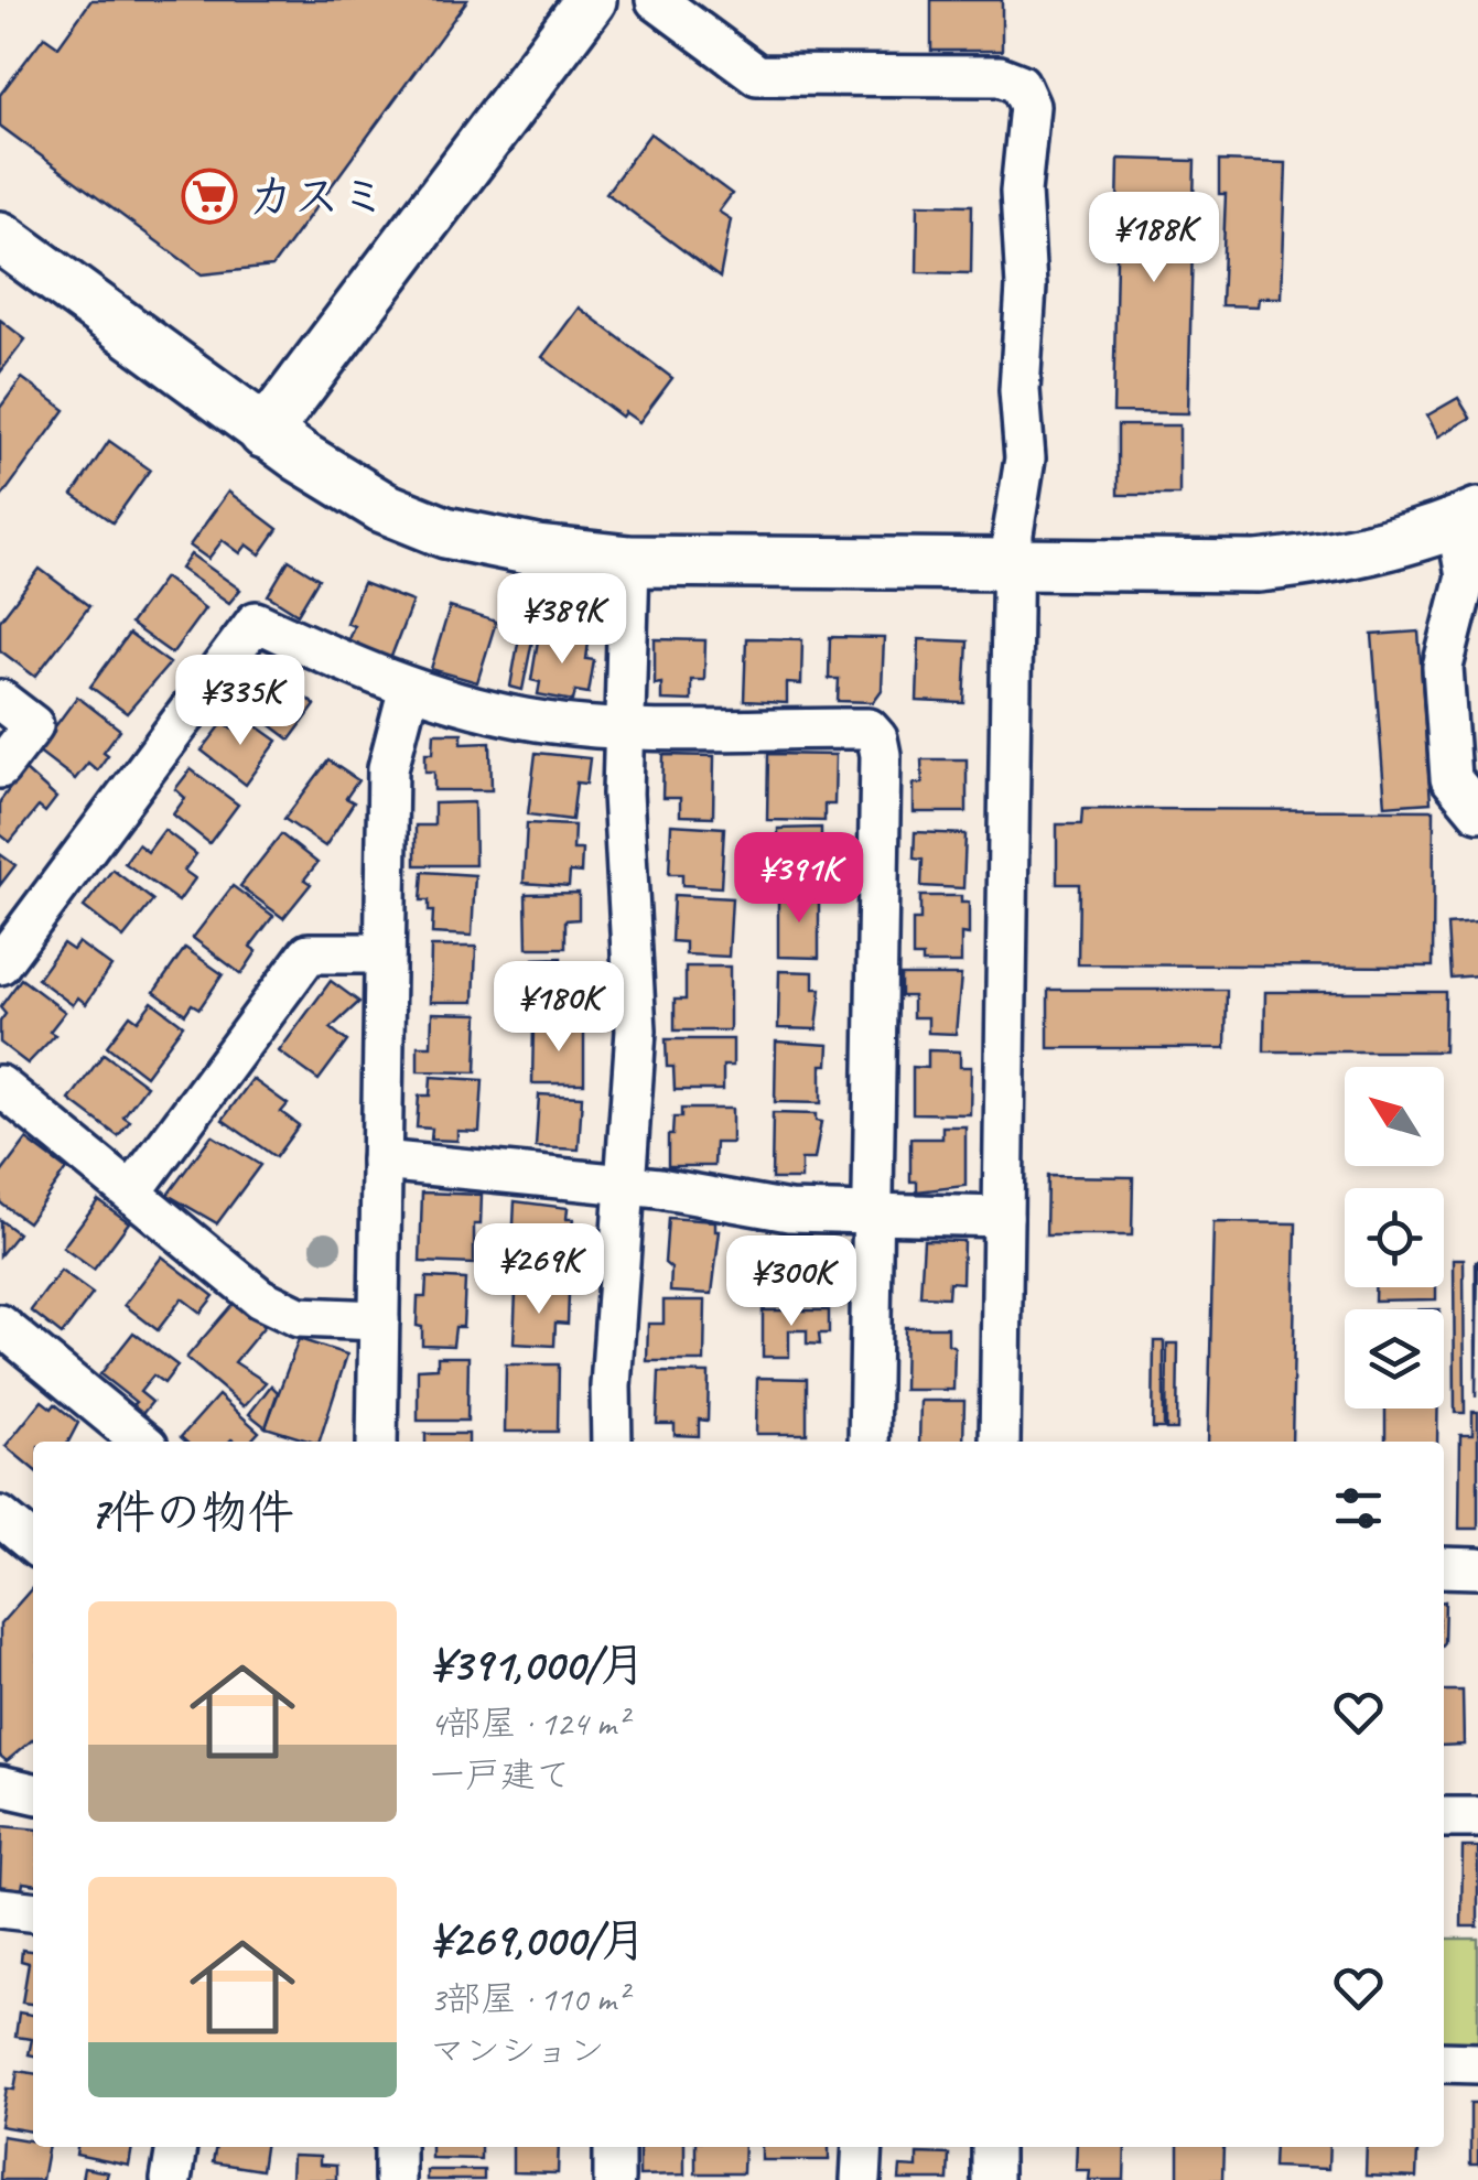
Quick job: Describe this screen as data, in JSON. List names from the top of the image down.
{
  "places": {
    "supermarket": ["カスミ"]
  },
  "north": "top left",
  "page": {
    "price": [
      "¥188K",
      "¥389K",
      "¥335K",
      "¥391K",
      "¥180K",
      "¥269K",
      "¥300K"
    ],
    "heading": "7件の物件",
    "list": [
      {
        "name": "¥391,000/月",
        "note": "4部屋 · 124 m² · 一戸建て"
      },
      {
        "name": "¥269,000/月",
        "note": "3部屋 · 110 m² · マンション"
      }
    ]
  }
}
